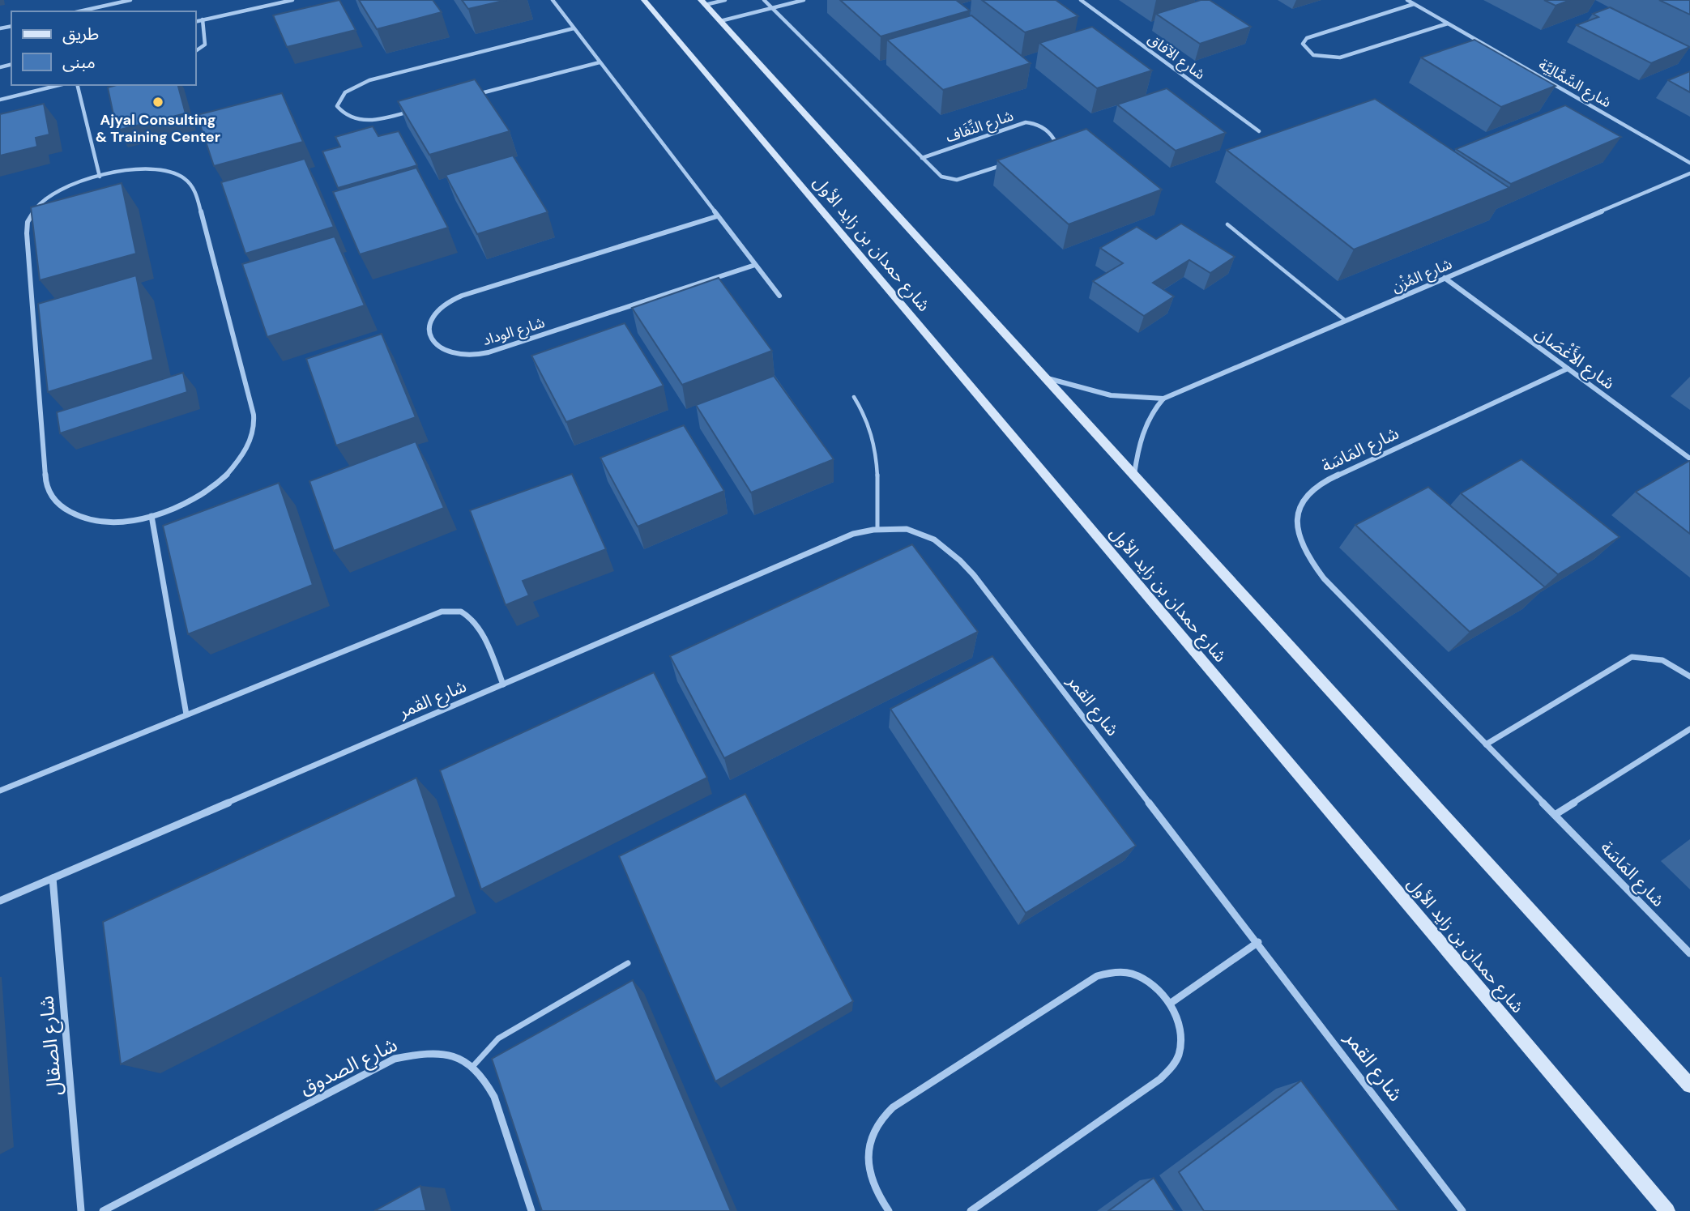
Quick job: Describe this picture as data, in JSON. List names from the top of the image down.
{
  "streets": {
    "main road": ["شارع حمدان بن زايد الأول"],
    "street": [
      "شارع الآفاق",
      "شارع السَّمَّالِيَّة",
      "شارع النِّفَاف",
      "شارع المُزْن",
      "شارع الوداد",
      "شارع الأَغْصَان",
      "شارع المَاسَة",
      "شارع القمر",
      "شارع الصقال",
      "شارع الصدوق"
    ]
  },
  "crossings": [
    ["شارع حمدان بن زايد الأول", "شارع المُزْن"],
    ["شارع المُزْن", "شارع الأَغْصَان"],
    ["شارع الأَغْصَان", "شارع المَاسَة"],
    ["شارع القمر", "شارع الصقال"]
  ],
  "places": ["Ajyal Consulting & Training Center"],
  "legend": ["طريق", "مبنى"]
}
